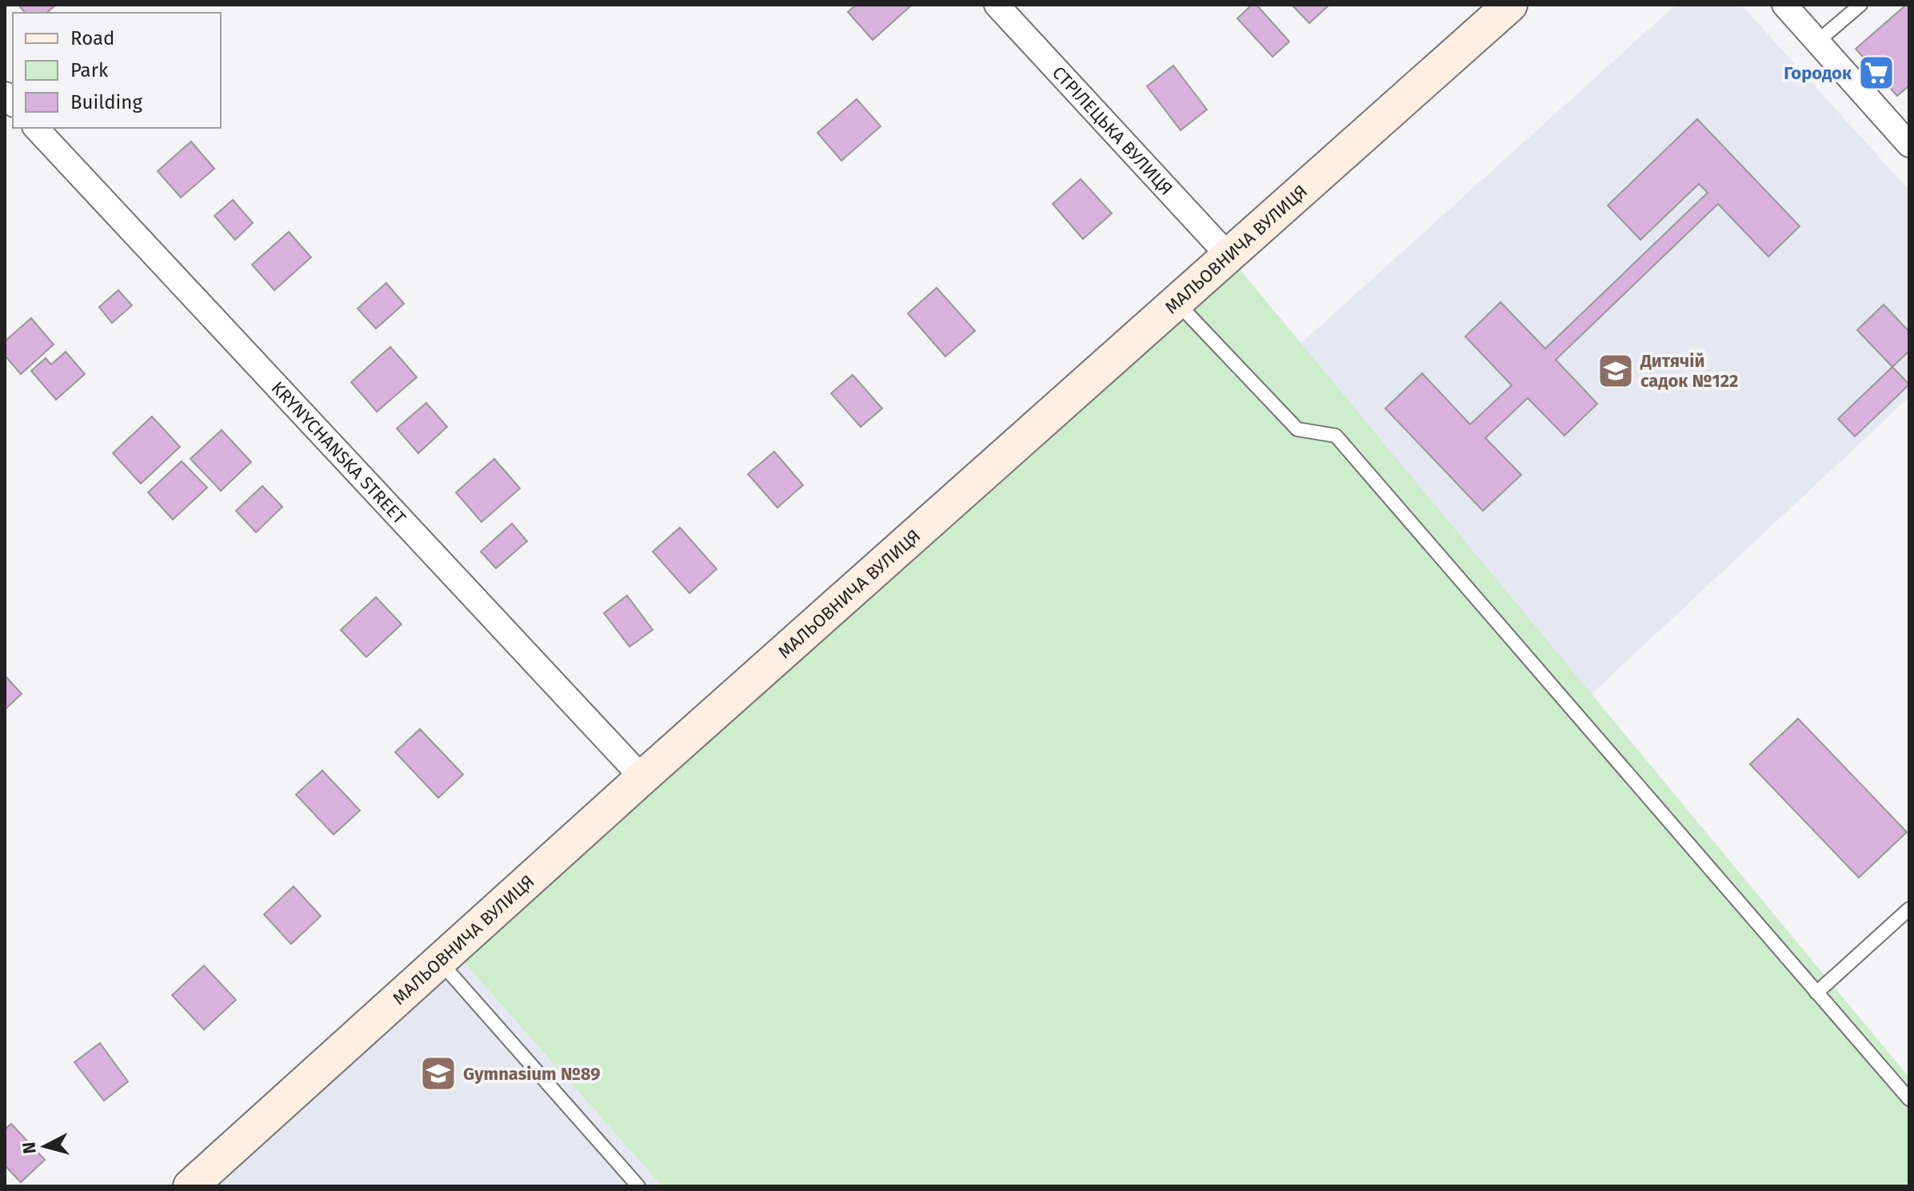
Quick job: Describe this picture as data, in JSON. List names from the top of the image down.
{
  "streets": {
    "street": ["СТРІЛЕЦЬКА ВУЛИЦЯ", "МАЛЬОВНИЧА ВУЛИЦЯ", "KRYNYCHANSKA STREET"]
  },
  "crossings": [
    ["СТРІЛЕЦЬКА ВУЛИЦЯ", "МАЛЬОВНИЧА ВУЛИЦЯ"],
    ["МАЛЬОВНИЧА ВУЛИЦЯ", "KRYNYCHANSKA STREET"]
  ],
  "places": {
    "supermarket": ["Городок"],
    "school or university": ["Дитячій садок №122", "Gymnasium №89"]
  },
  "legend": ["Road", "Park", "Building"],
  "north": "left"
}
